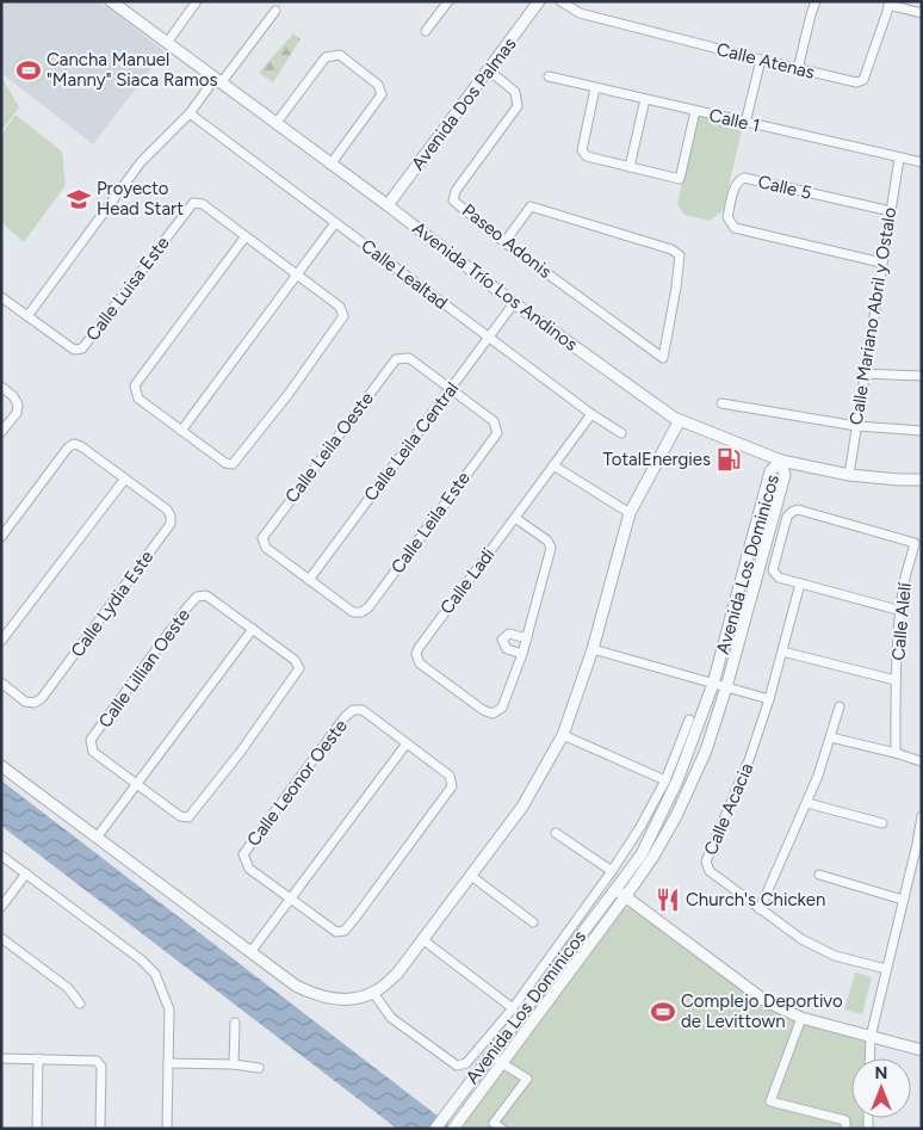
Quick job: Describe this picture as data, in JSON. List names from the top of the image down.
{
  "streets": {
    "street": [
      "Calle Atenas",
      "Avenida Dos Palmas",
      "Calle 1",
      "Calle 5",
      "Paseo Adonis",
      "Calle Lealtad",
      "Avenida Trío Los Andinos",
      "Calle Luisa Este",
      "Calle Mariano Abril y Ostalo",
      "Calle Leila Central",
      "Calle Leila Oeste",
      "Calle Leila Este",
      "Avenida Los Dominicos",
      "Calle Ladi",
      "Calle Lydia Este",
      "Calle Alelí",
      "Calle Lillian Oeste",
      "Calle Leonor Oeste",
      "Calle Acacia"
    ]
  },
  "crossings": [
    ["Avenida Dos Palmas", "Paseo Adonis"],
    ["Avenida Dos Palmas", "Avenida Trío Los Andinos"],
    ["Calle 1", "Calle Mariano Abril y Ostalo"],
    ["Calle 5", "Calle Mariano Abril y Ostalo"],
    ["Calle Lealtad", "Calle Leila Central"],
    ["Calle Lealtad", "Calle Ladi"],
    ["Avenida Trío Los Andinos", "Calle Mariano Abril y Ostalo"],
    ["Avenida Trío Los Andinos", "Calle Leila Central"],
    ["Avenida Trío Los Andinos", "Avenida Los Dominicos"],
    ["Calle Leila Central", "Calle Leila Oeste"],
    ["Calle Leila Central", "Calle Leila Este"],
    ["Calle Leila Oeste", "Calle Leila Este"],
    ["Calle Alelí", "Calle Acacia"]
  ],
  "places": {
    "sports": ["Cancha Manuel \"Manny\" Siaca Ramos", "Complejo Deportivo de Levittown"],
    "school or university": ["Proyecto Head Start"],
    "fuel station": ["TotalEnergies"],
    "restaurant": ["Church's Chicken"]
  },
  "north": "top"
}
